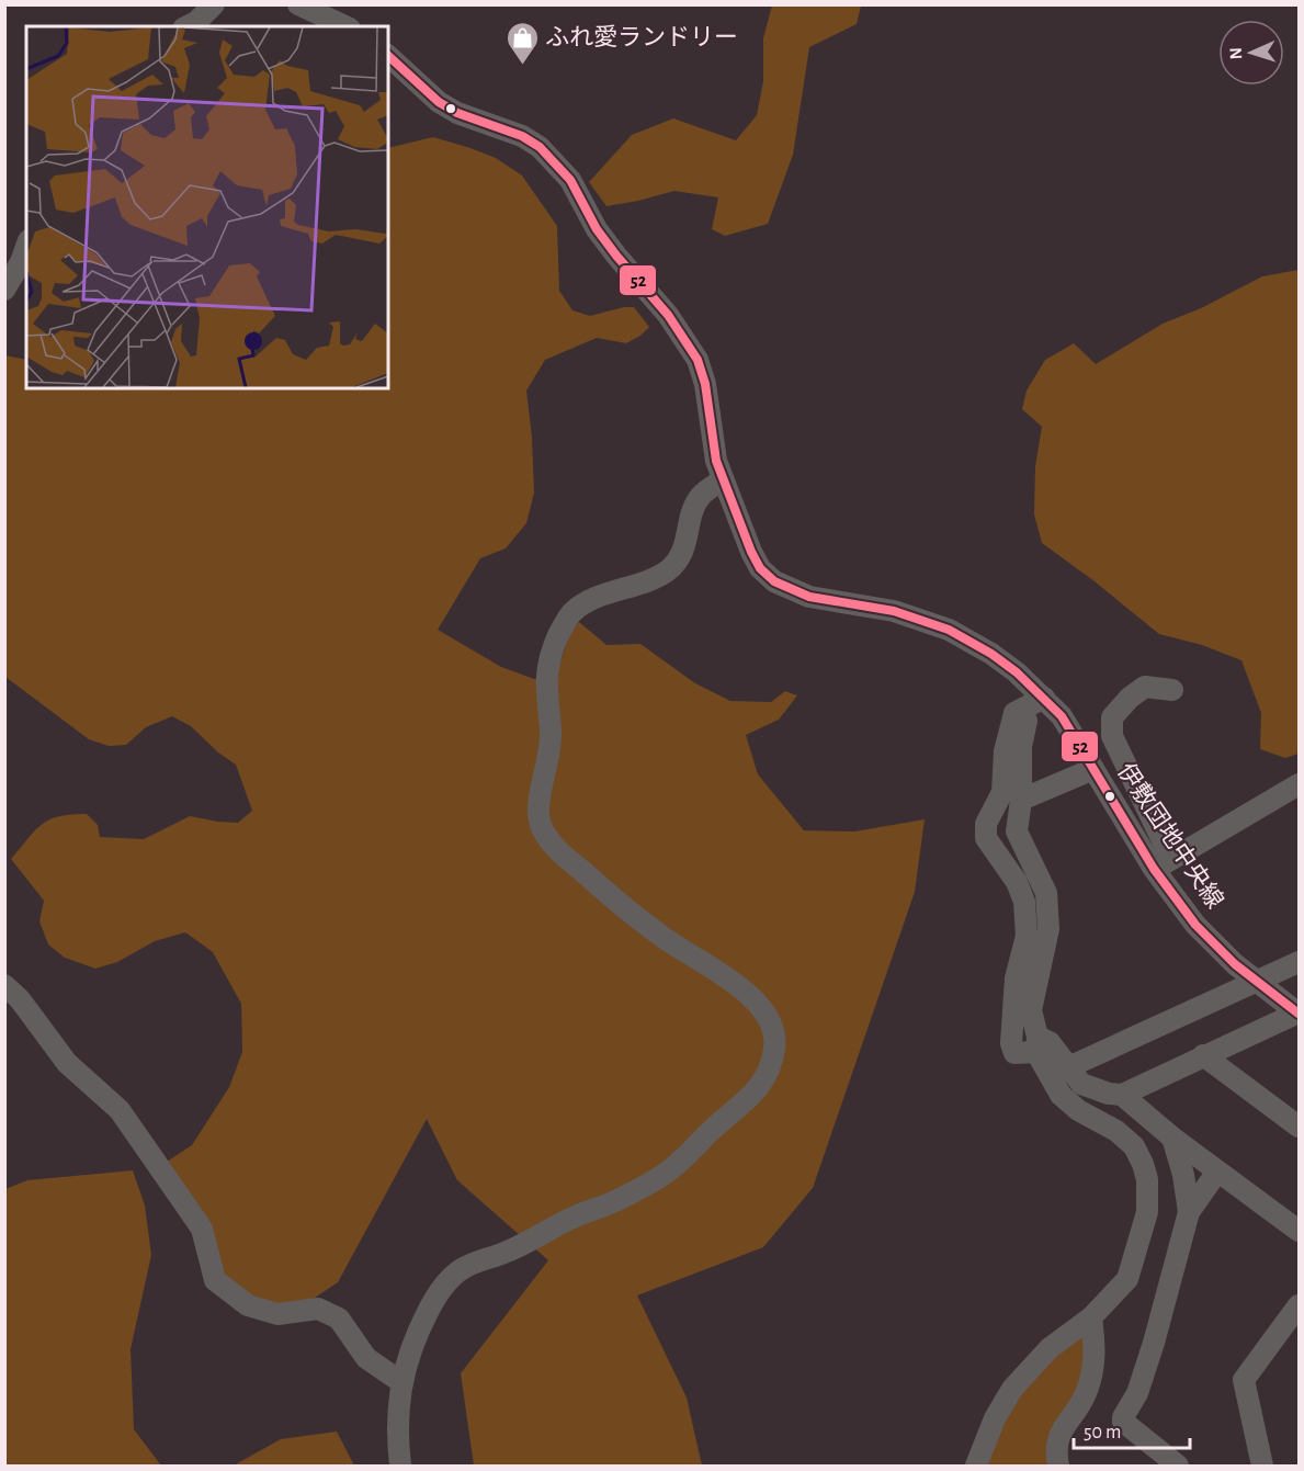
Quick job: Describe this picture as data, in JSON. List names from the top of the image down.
{
  "streets": {
    "street": ["伊敷団地中央線"]
  },
  "places": {
    "shop": ["ふれ愛ランドリー"]
  },
  "lines": ["transit line 52"],
  "scale_bar": "50 m",
  "north": "left"
}
